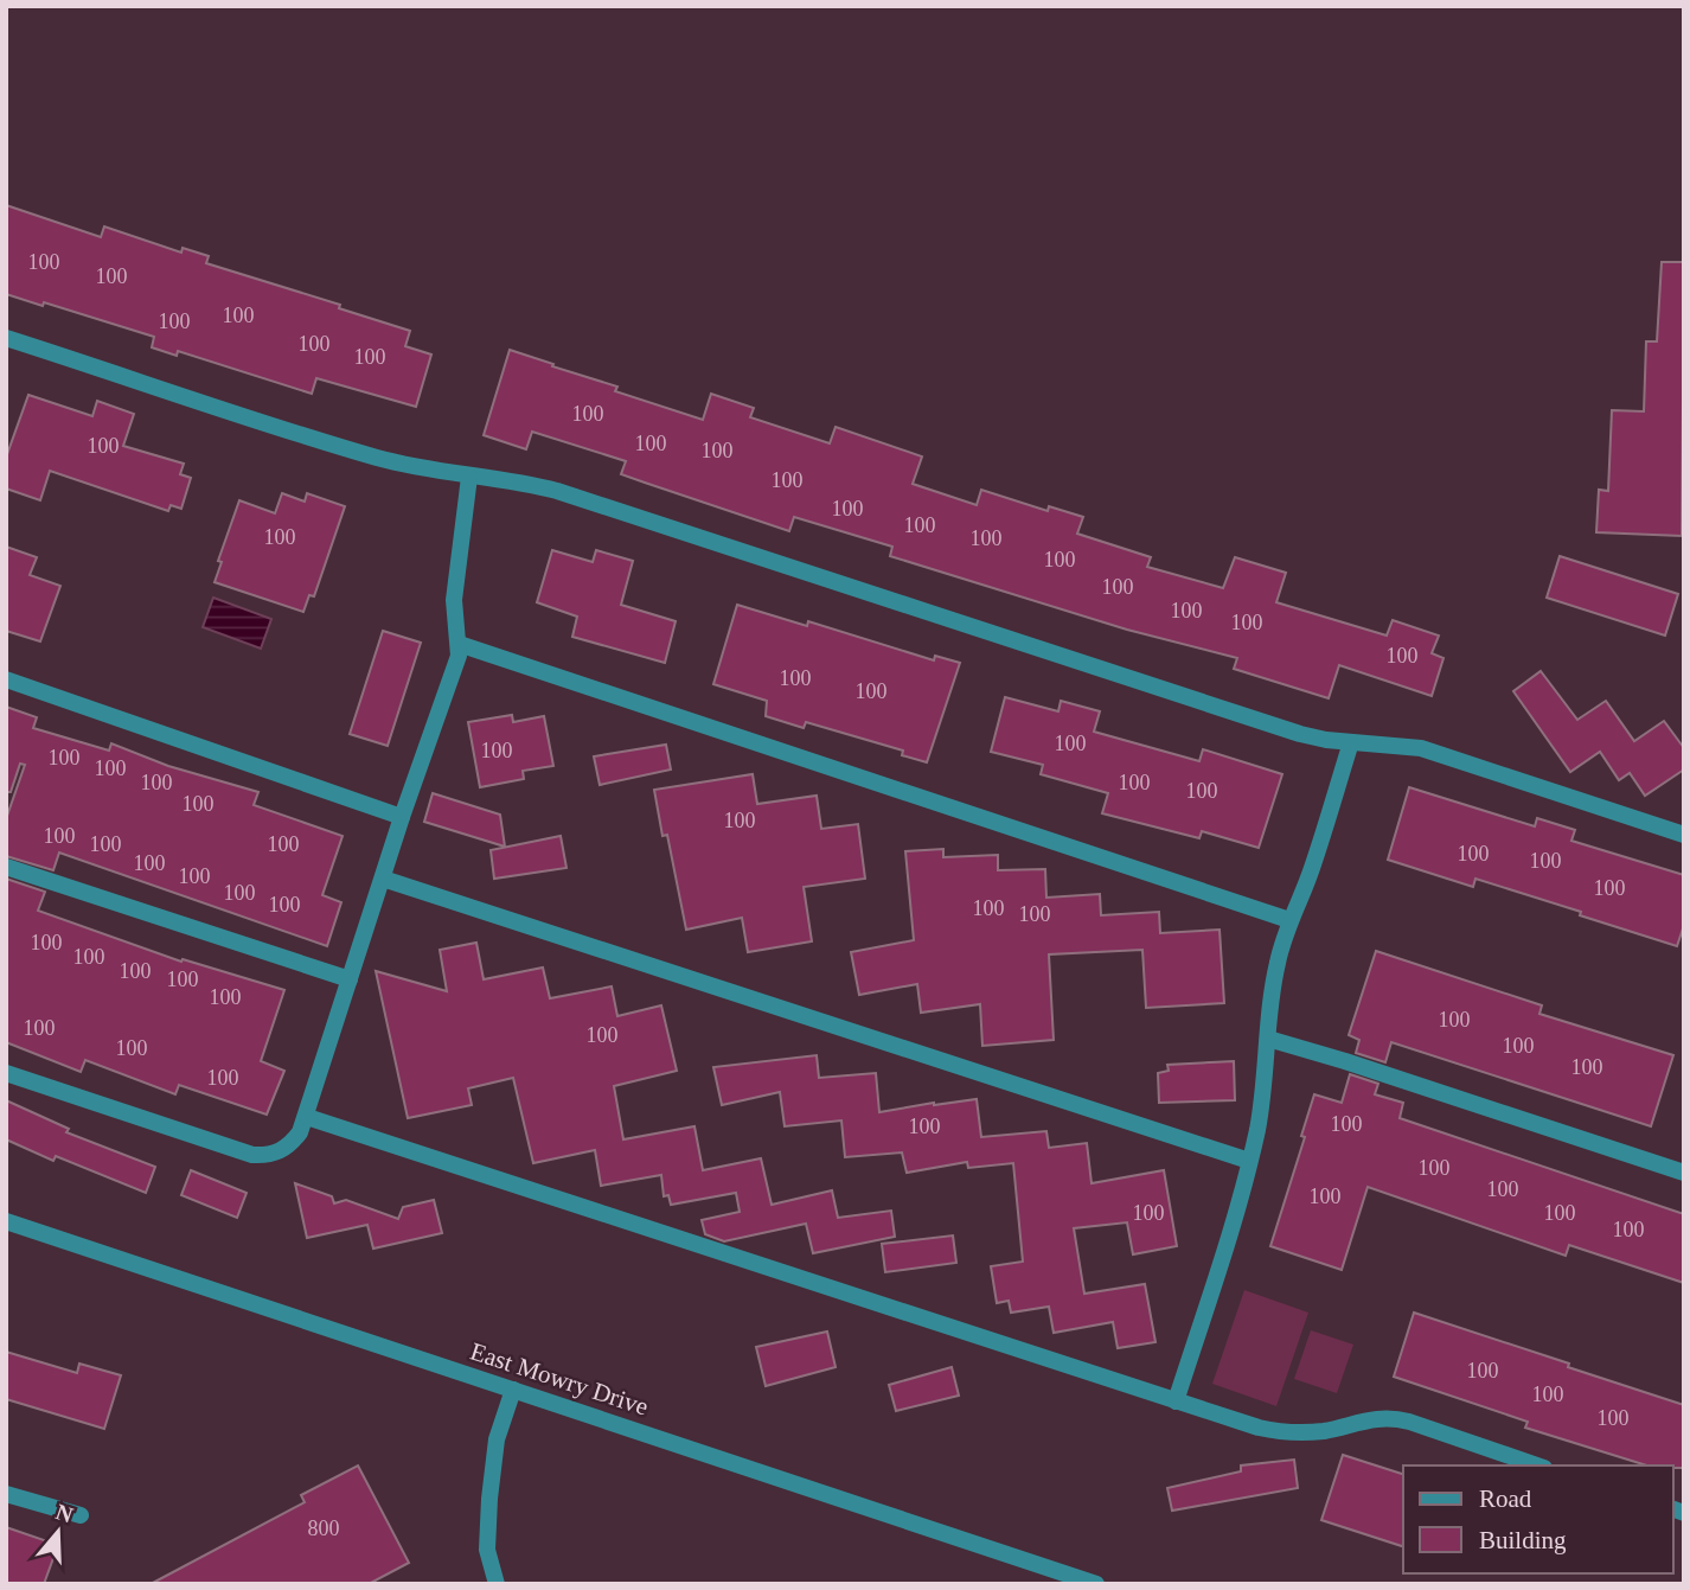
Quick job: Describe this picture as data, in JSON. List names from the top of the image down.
{
  "streets": {
    "street": ["East Mowry Drive"]
  },
  "house_numbers": [
    "100",
    "100",
    "100",
    "100",
    "100",
    "100",
    "100",
    "100",
    "100",
    "100",
    "100",
    "100",
    "100",
    "100",
    "100",
    "100",
    "100",
    "100",
    "100",
    "100",
    "100",
    "100",
    "100",
    "100",
    "100",
    "100",
    "100",
    "100",
    "100",
    "100",
    "100",
    "100",
    "100",
    "100",
    "100",
    "100",
    "100",
    "100",
    "100",
    "100",
    "100",
    "100",
    "100",
    "100",
    "100",
    "100",
    "100",
    "100",
    "100",
    "100",
    "100",
    "100",
    "100",
    "100",
    "100",
    "100",
    "100",
    "100",
    "100",
    "100",
    "100",
    "100",
    "100",
    "100",
    "100",
    "100",
    "800"
  ],
  "legend": ["Road", "Building"],
  "north": "top"
}
